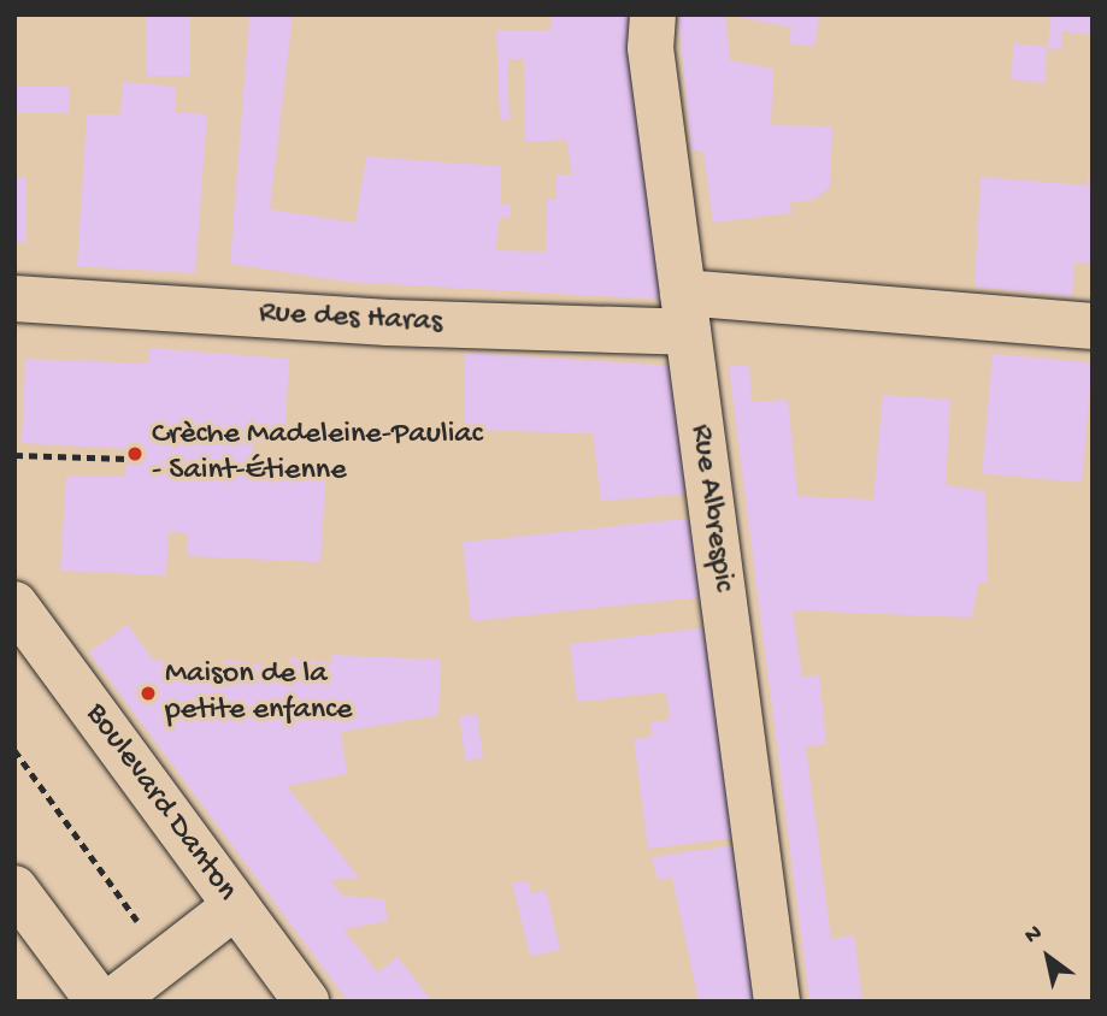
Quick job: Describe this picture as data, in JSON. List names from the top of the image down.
{
  "streets": {
    "street": ["Rue des Haras", "Rue Albrespic", "Boulevard Danton"]
  },
  "crossings": [
    ["Rue des Haras", "Rue Albrespic"]
  ],
  "places": ["Crèche Madeleine-Pauliac - Saint-Étienne", "Maison de la petite enfance"],
  "north": "top left"
}
